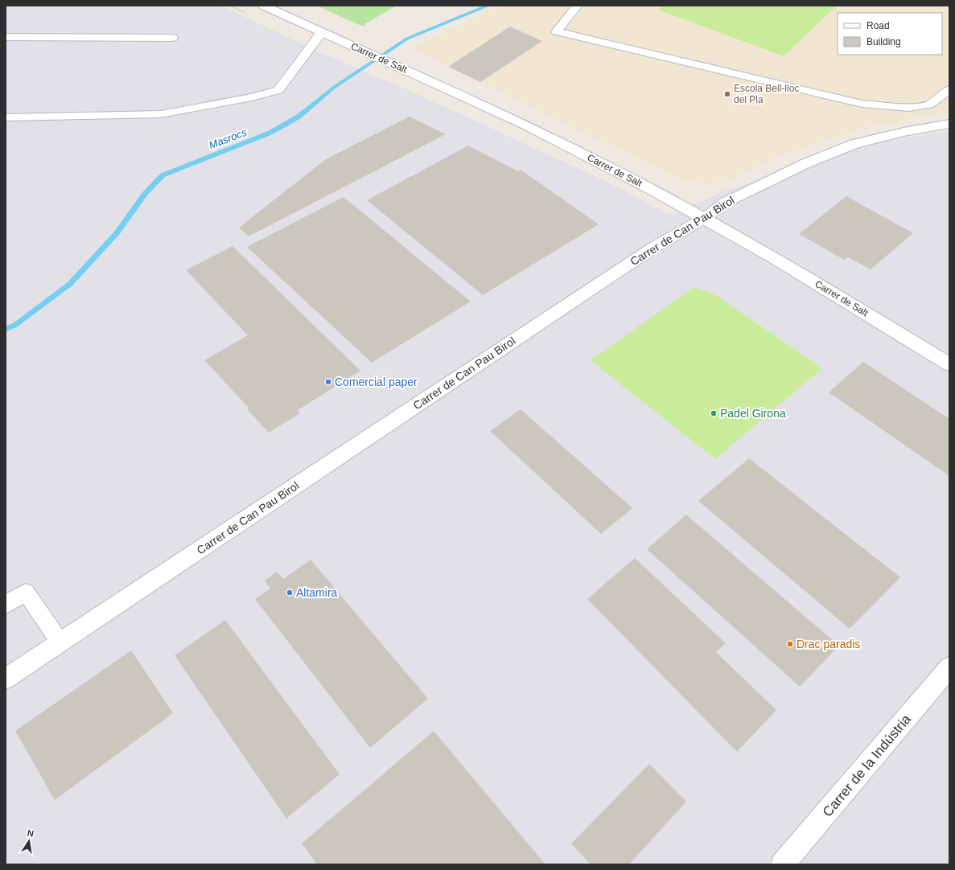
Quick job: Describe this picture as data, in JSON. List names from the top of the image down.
{
  "streets": {
    "street": ["Carrer de Salt", "Carrer de Can Pau Birol", "Carrer de la Indústria"]
  },
  "crossings": [
    ["Carrer de Salt", "Carrer de Can Pau Birol"]
  ],
  "water": ["Masrocs"],
  "places": [
    "Escola Bell-lloc del Pla",
    "Comercial paper",
    "Padel Girona",
    "Altamira",
    "Drac paradis"
  ],
  "legend": ["Road", "Building"],
  "north": "top"
}
